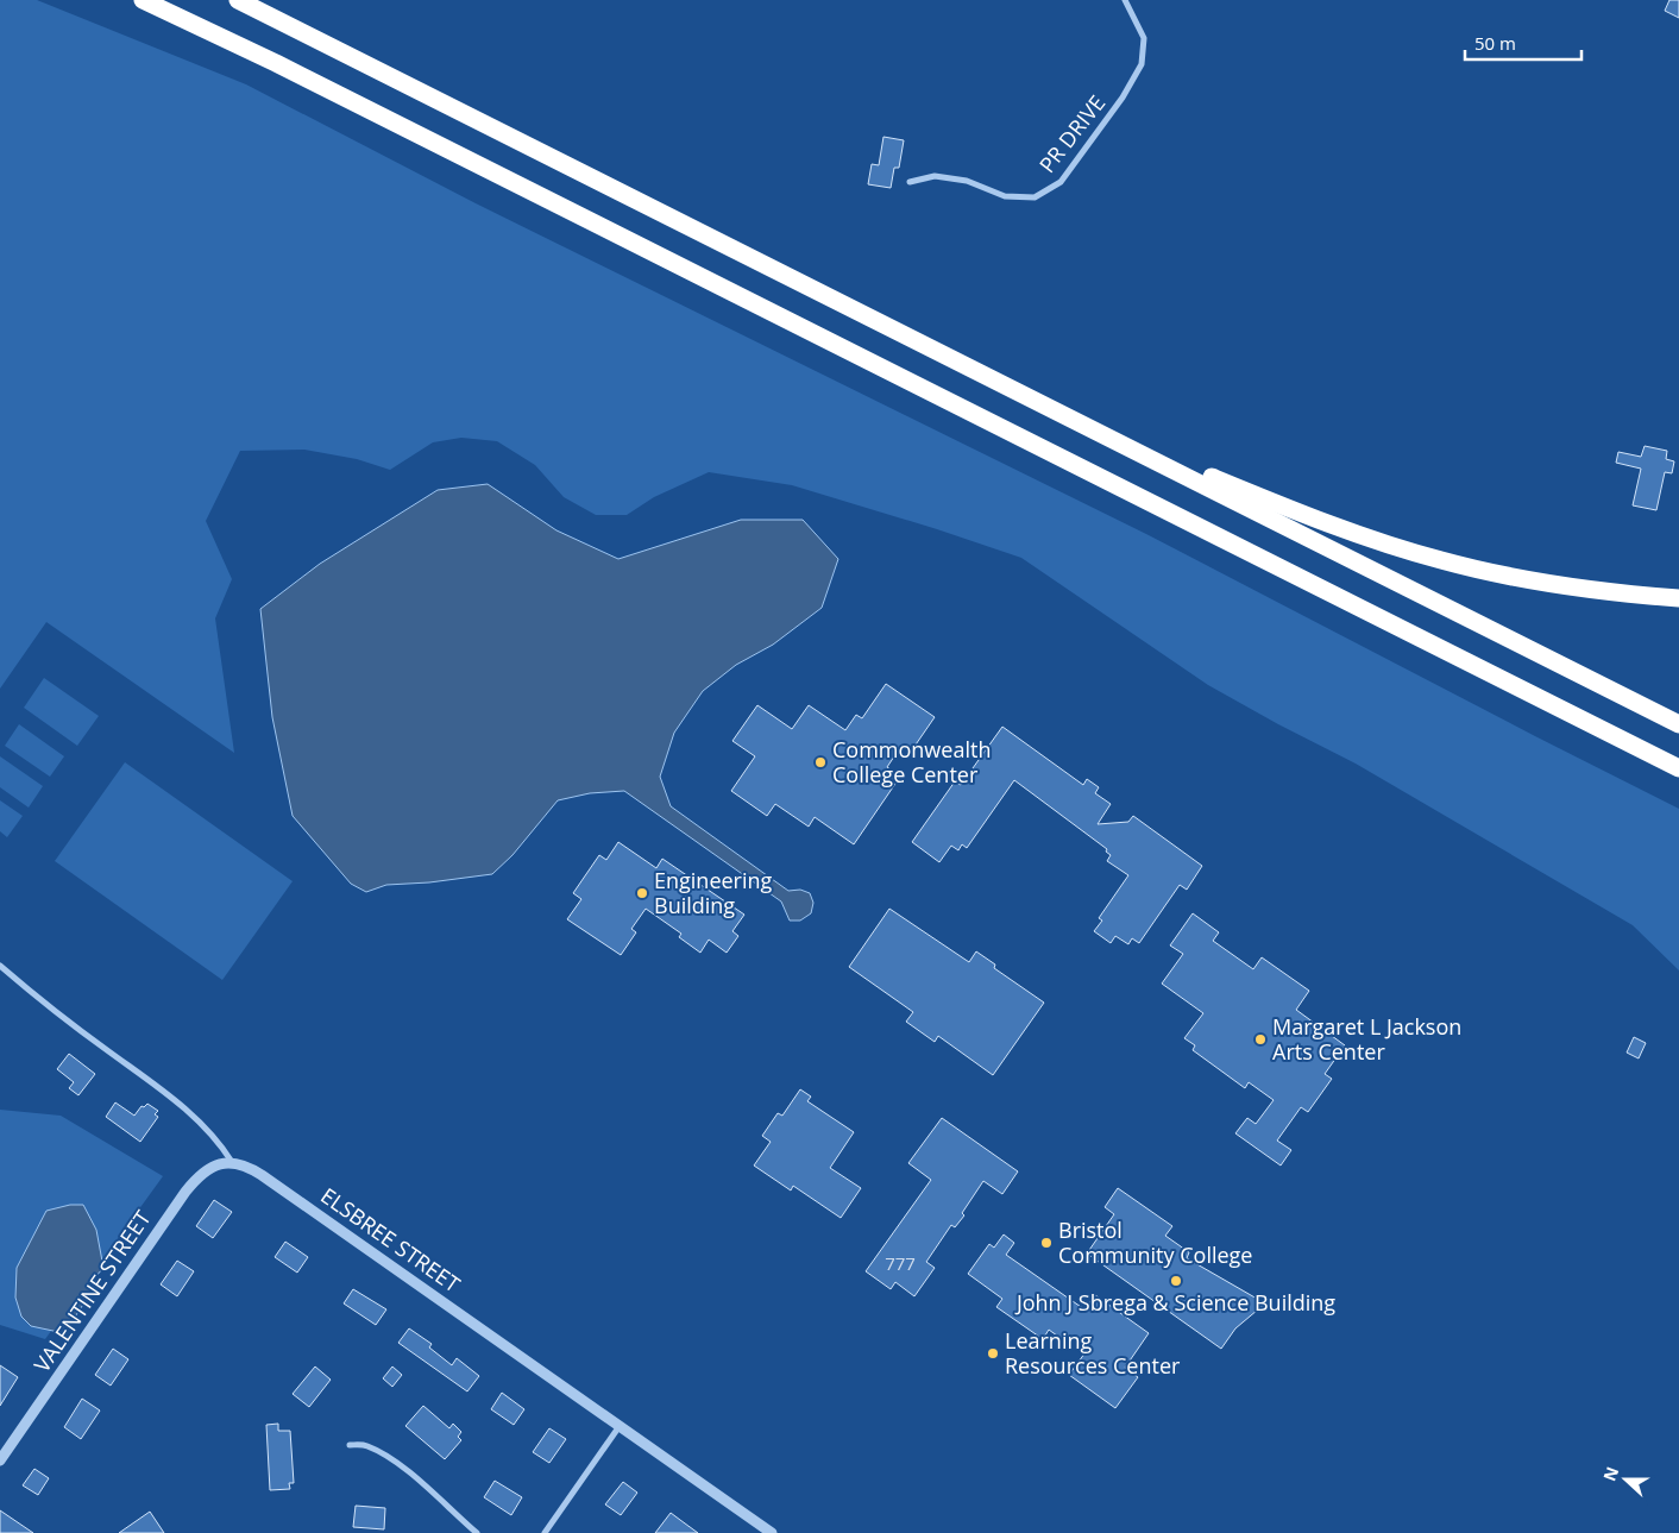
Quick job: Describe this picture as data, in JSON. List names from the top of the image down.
{
  "streets": {
    "street": ["PR DRIVE", "ELSBREE STREET", "VALENTINE STREET"]
  },
  "crossings": [
    ["ELSBREE STREET", "VALENTINE STREET"]
  ],
  "places": [
    "Commonwealth College Center",
    "Engineering Building",
    "Margaret L Jackson Arts Center",
    "Bristol Community College",
    "John J Sbrega & Science Building",
    "Learning Resources Center"
  ],
  "house_numbers": ["777"],
  "scale_bar": "50 m",
  "north": "left"
}
